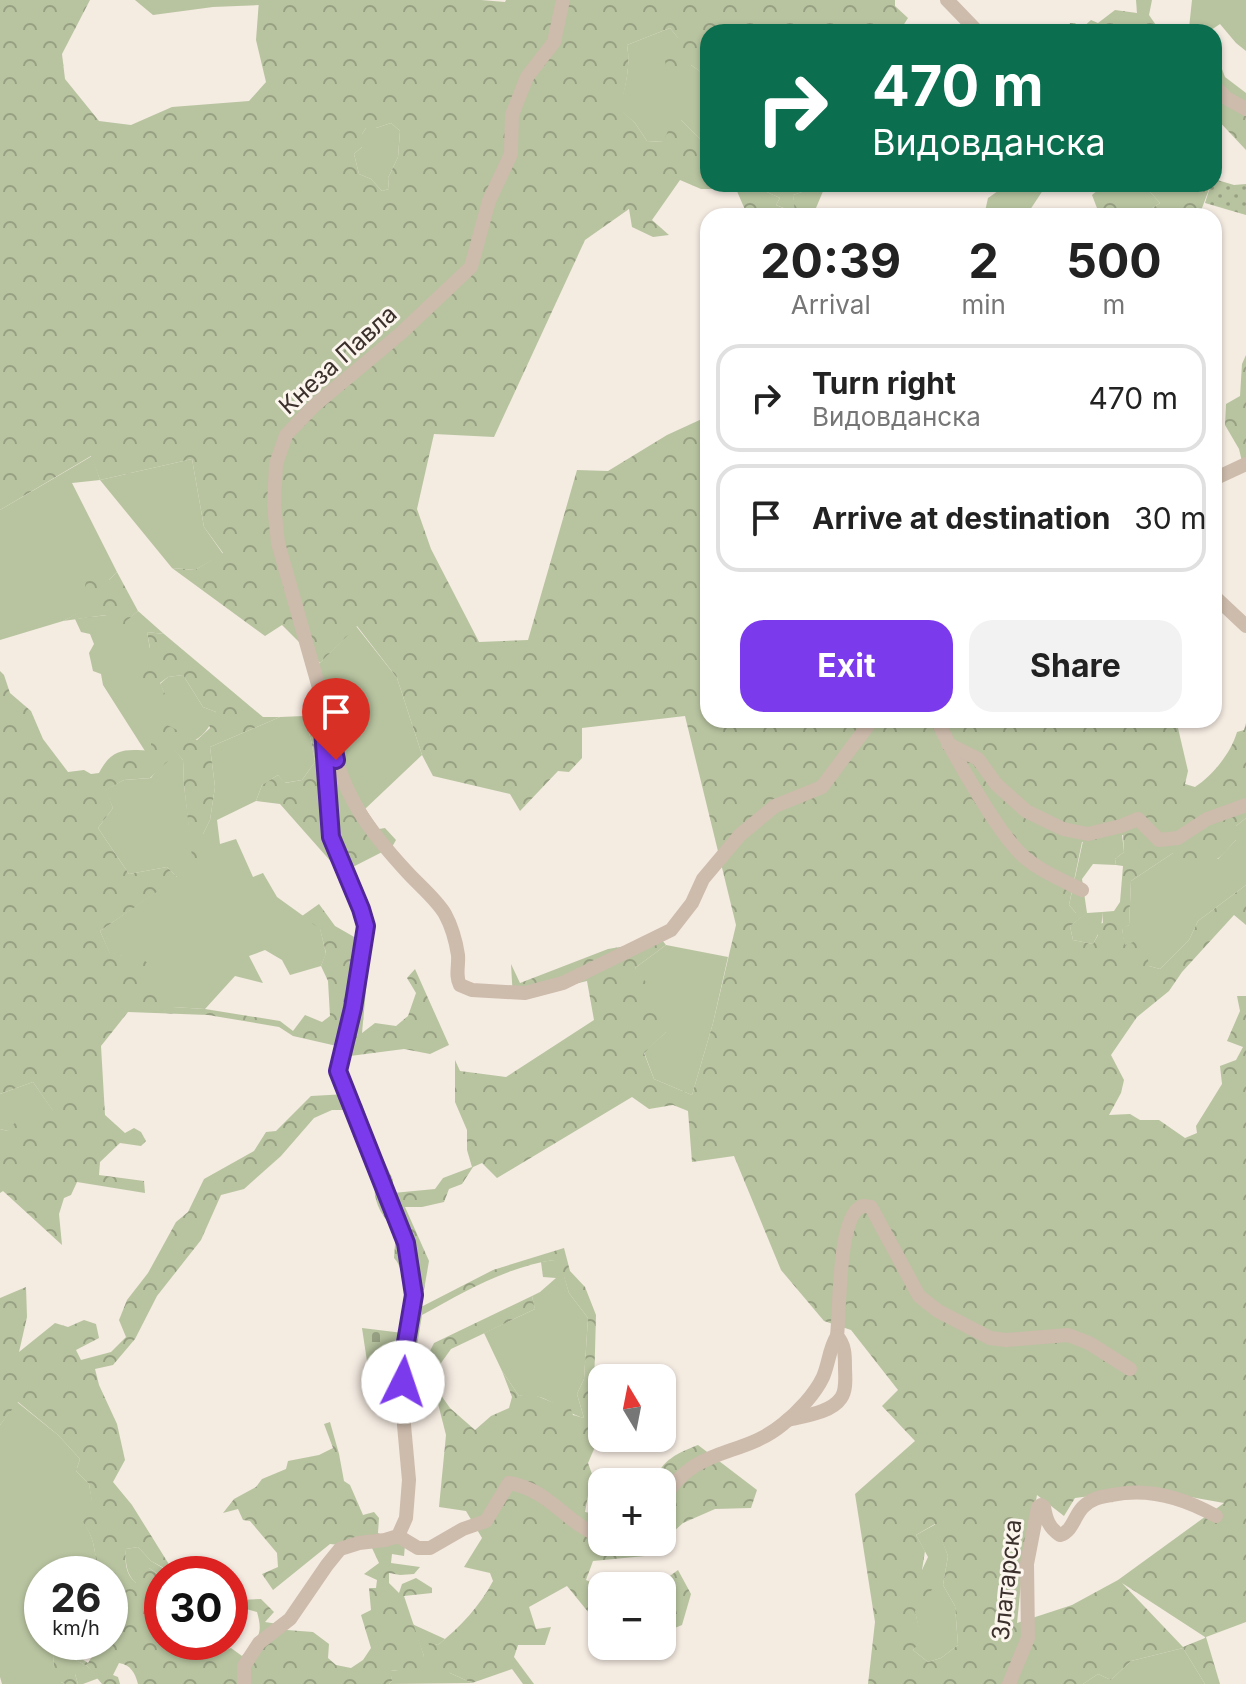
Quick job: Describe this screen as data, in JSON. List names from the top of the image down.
{
  "streets": {
    "street": ["Кнеза Павла", "Златарска"]
  },
  "north": "top",
  "page": {
    "turn": ["470 m", "Видовданска"],
    "eta": [
      "20:39",
      "Arrival",
      "2",
      "min",
      "500",
      "m"
    ],
    "list": [
      {
        "name": "Turn right",
        "note": "Видовданска",
        "value": "470 m"
      },
      {
        "name": "Arrive at destination",
        "value": "30 m"
      }
    ],
    "buttons": ["Exit", "Share"],
    "map_buttons": ["+", "−"],
    "speed": "26 km/h",
    "limit": "30"
  }
}
